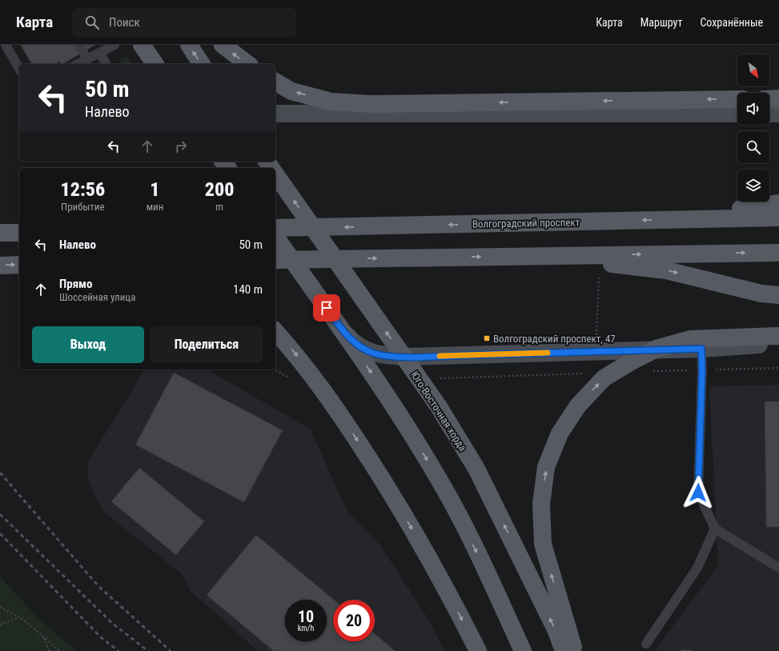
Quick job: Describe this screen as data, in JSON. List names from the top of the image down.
{
  "streets": {
    "main road": ["Волгоградский проспект", "Юго-Восточная хорда"]
  },
  "places": {
    "transit": ["Волгоградский проспект, 47"]
  },
  "north": "bottom right",
  "page": {
    "header": "Карта",
    "search": "Поиск",
    "nav": ["Карта", "Маршрут", "Сохранённые"],
    "turn": ["50 m", "Налево"],
    "eta": [
      "12:56",
      "Прибытие",
      "1",
      "мин",
      "200",
      "m"
    ],
    "list": [
      {
        "name": "Налево",
        "value": "50 m"
      },
      {
        "name": "Прямо",
        "note": "Шоссейная улица",
        "value": "140 m"
      }
    ],
    "buttons": ["Выход", "Поделиться"],
    "speed": "10 km/h",
    "limit": "20"
  }
}
